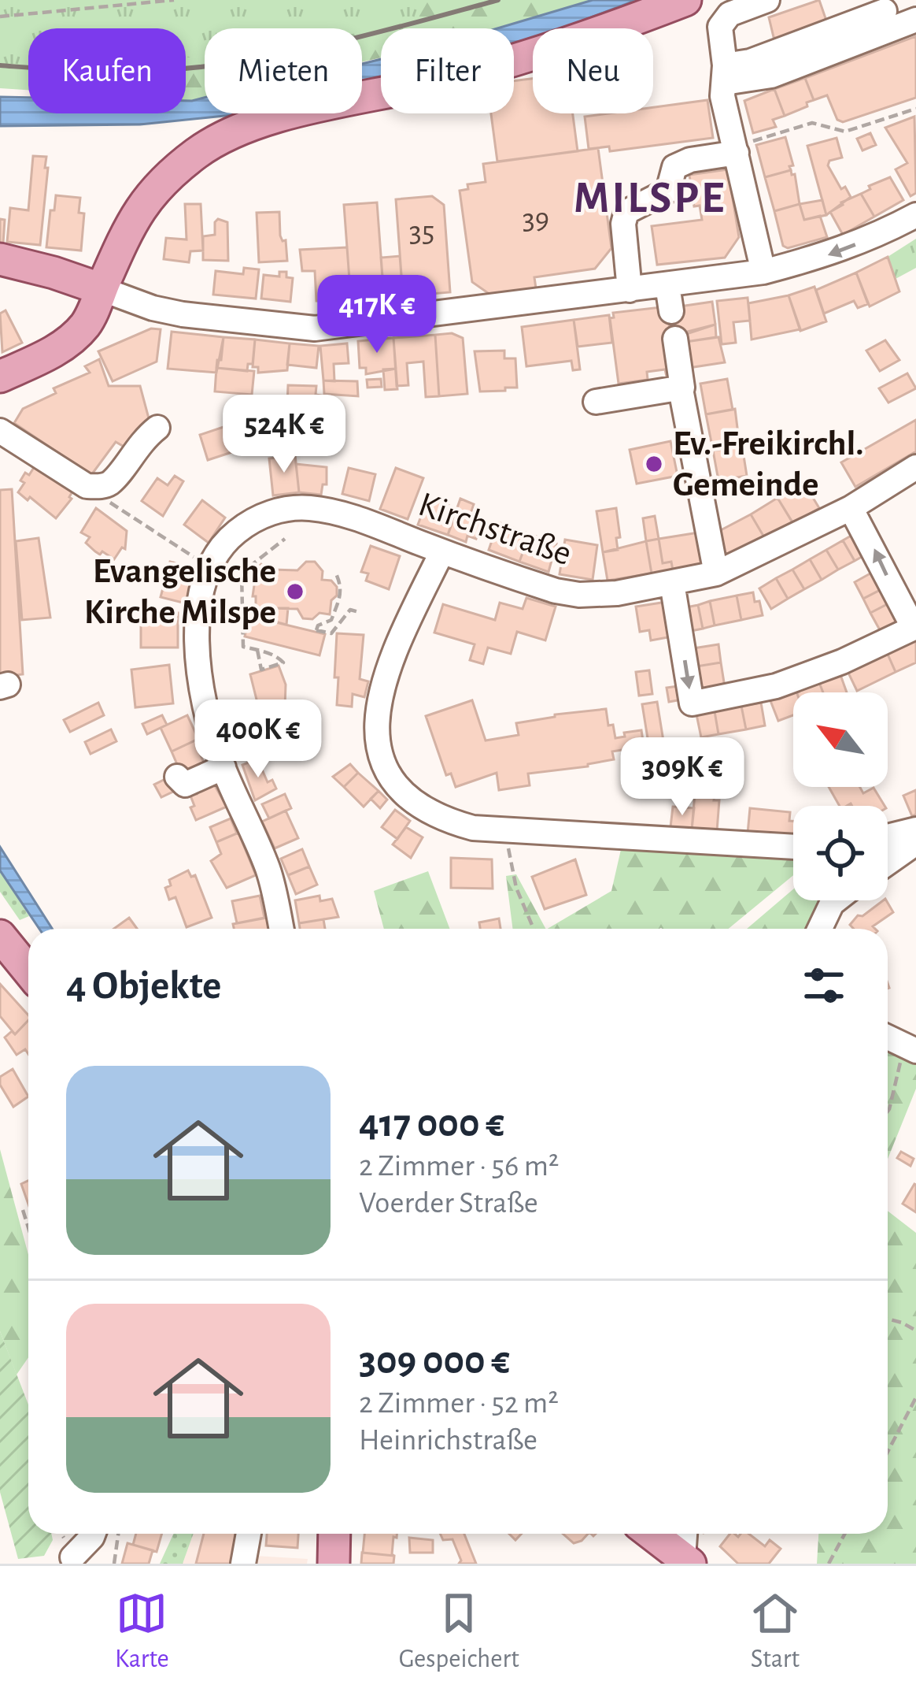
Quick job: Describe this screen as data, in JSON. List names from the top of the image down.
{
  "streets": {
    "street": ["Kirchstraße"]
  },
  "districts": ["MILSPE"],
  "places": ["Ev.-Freikirchl. Gemeinde", "Evangelische Kirche Milspe"],
  "house_numbers": ["39", "35"],
  "north": "top left",
  "page": {
    "chip": [
      "Kaufen",
      "Mieten",
      "Filter",
      "Neu"
    ],
    "price": [
      "417K €",
      "524K €",
      "400K €",
      "309K €"
    ],
    "heading": "4 Objekte",
    "list": [
      {
        "name": "417 000 €",
        "note": "2 Zimmer · 56 m² · Voerder Straße"
      },
      {
        "name": "309 000 €",
        "note": "2 Zimmer · 52 m² · Heinrichstraße"
      }
    ],
    "tabs": ["Karte", "Gespeichert", "Start"]
  }
}
